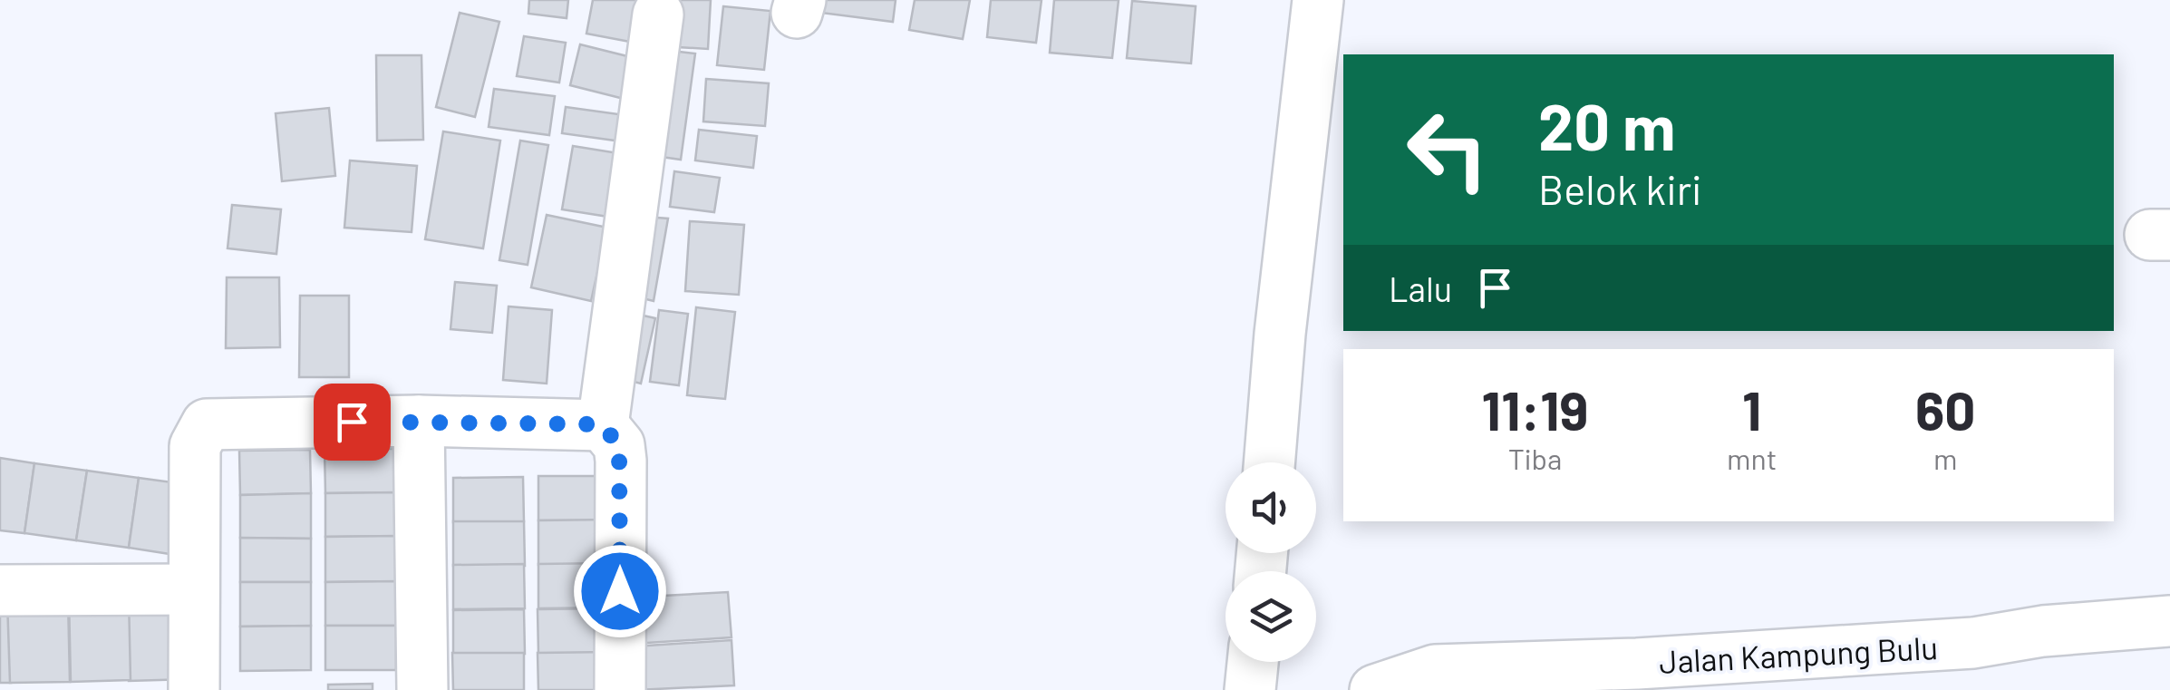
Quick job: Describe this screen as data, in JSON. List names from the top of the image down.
{
  "streets": {
    "street": ["Jalan Kampung Bulu"]
  },
  "page": {
    "turn": ["20 m", "Belok kiri"],
    "then": "Lalu",
    "eta": [
      "11:19",
      "Tiba",
      "1",
      "mnt",
      "60",
      "m"
    ]
  }
}
